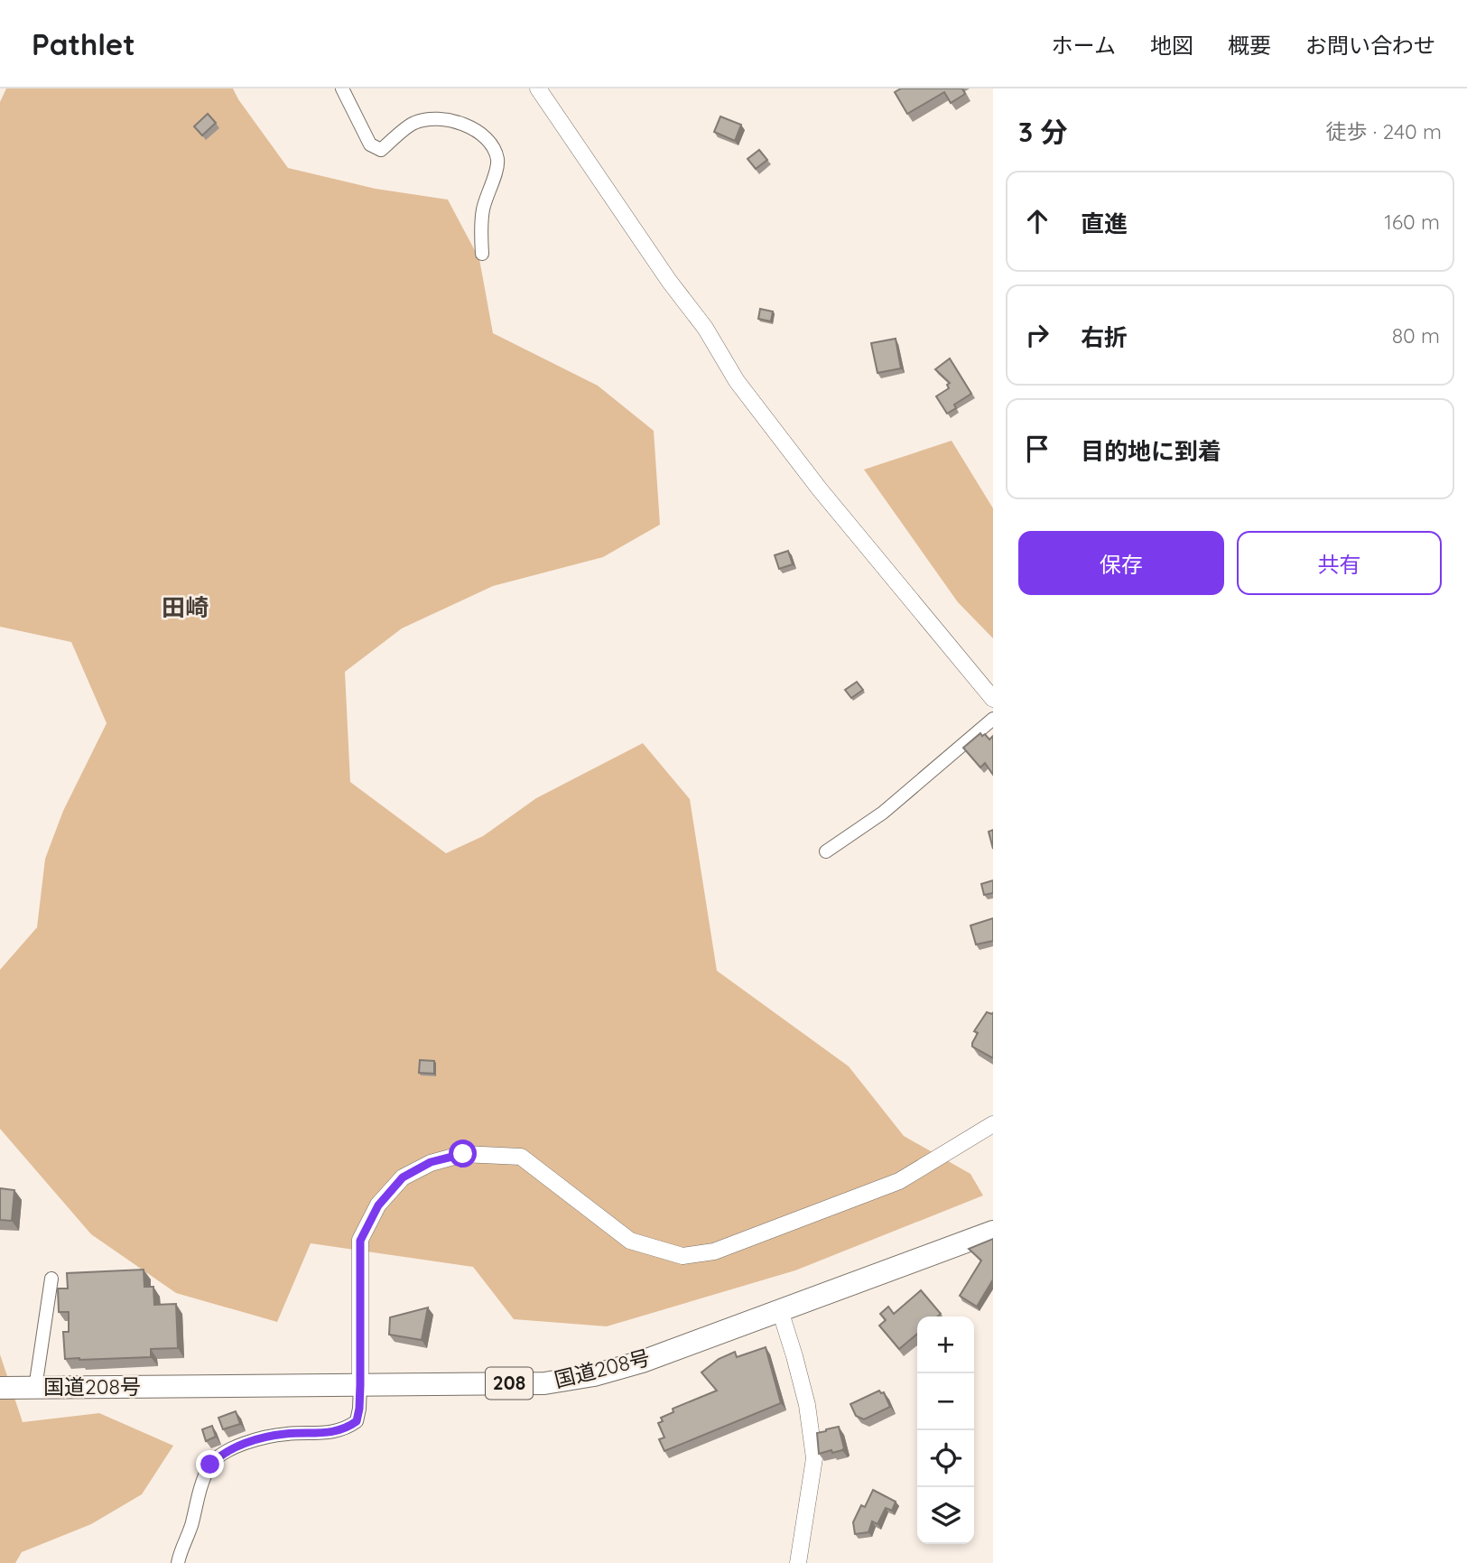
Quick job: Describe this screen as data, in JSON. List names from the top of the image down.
{
  "streets": {
    "highway": ["国道208号", "208"]
  },
  "districts": ["田崎"],
  "page": {
    "header": "Pathlet",
    "nav": [
      "ホーム",
      "地図",
      "概要",
      "お問い合わせ"
    ],
    "heading": ["3 分", "徒歩 · 240 m"],
    "list": [
      ["直進", "160 m"],
      ["右折", "80 m"],
      "目的地に到着"
    ],
    "buttons": ["保存", "共有"],
    "map_buttons": ["+", "−"]
  }
}
